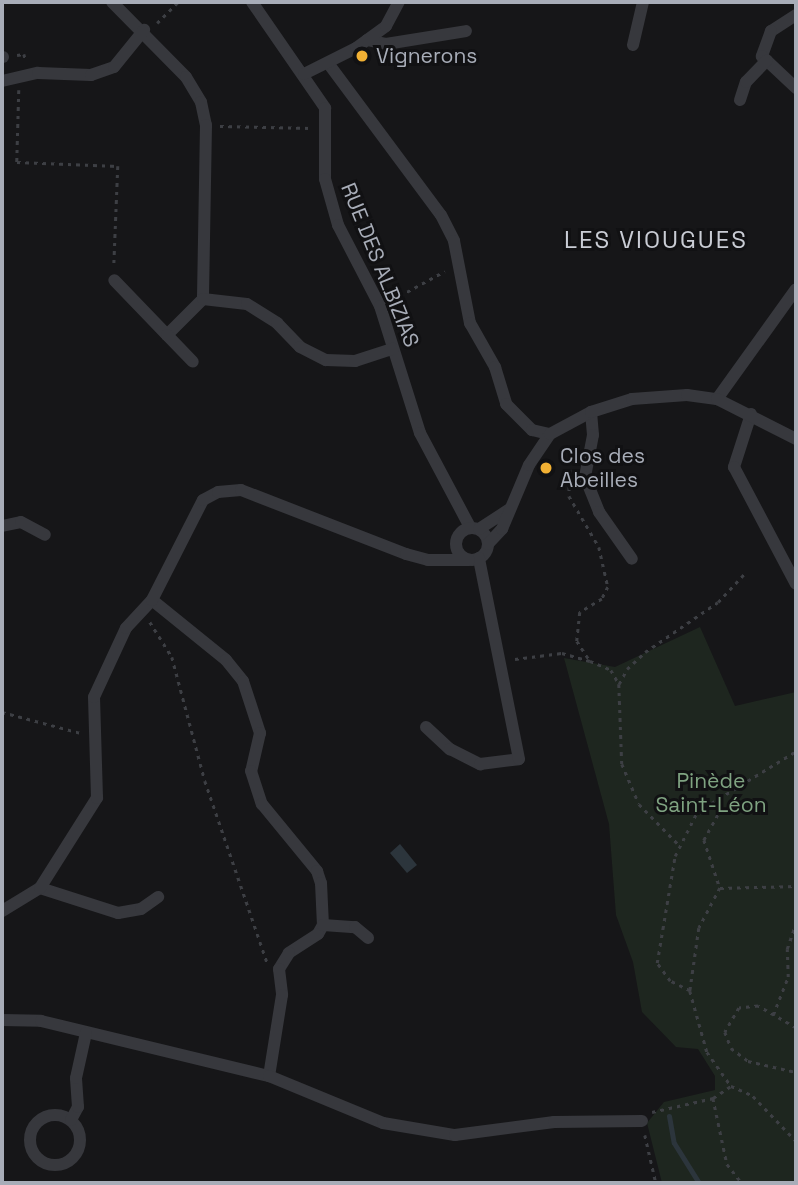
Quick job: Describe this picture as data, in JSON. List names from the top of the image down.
{
  "streets": {
    "street": ["RUE DES ALBIZIAS"]
  },
  "districts": ["LES VIOUGUES"],
  "parks": ["Pinède Saint-Léon"],
  "places": ["Vignerons", "Clos des Abeilles"]
}
